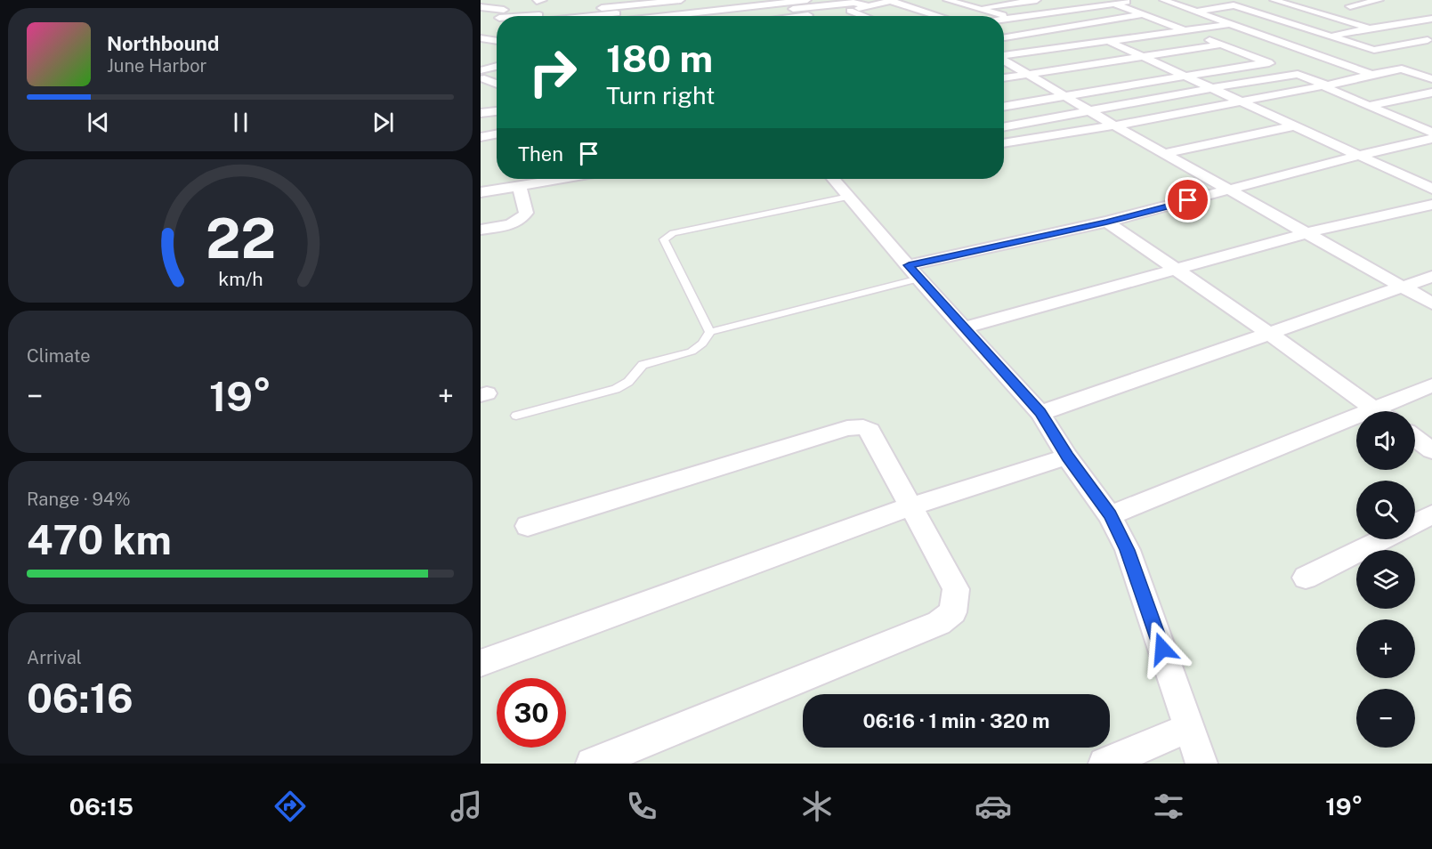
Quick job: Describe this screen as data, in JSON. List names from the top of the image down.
{
  "page": {
    "turn": ["180 m", "Turn right"],
    "song": ["Northbound", "June Harbor"],
    "then": "Then",
    "tile": [
      "Climate",
      ["Range · 94%", "470 km"],
      ["Arrival", "06:16"]
    ],
    "heat": ["−", "19°", "+"],
    "map_buttons": ["+", "−"],
    "limit": "30",
    "trip": "06:16 · 1 min · 320 m",
    "tabs": ["06:15", "19°"],
    "gauge": ["22", "km/h"]
  }
}
